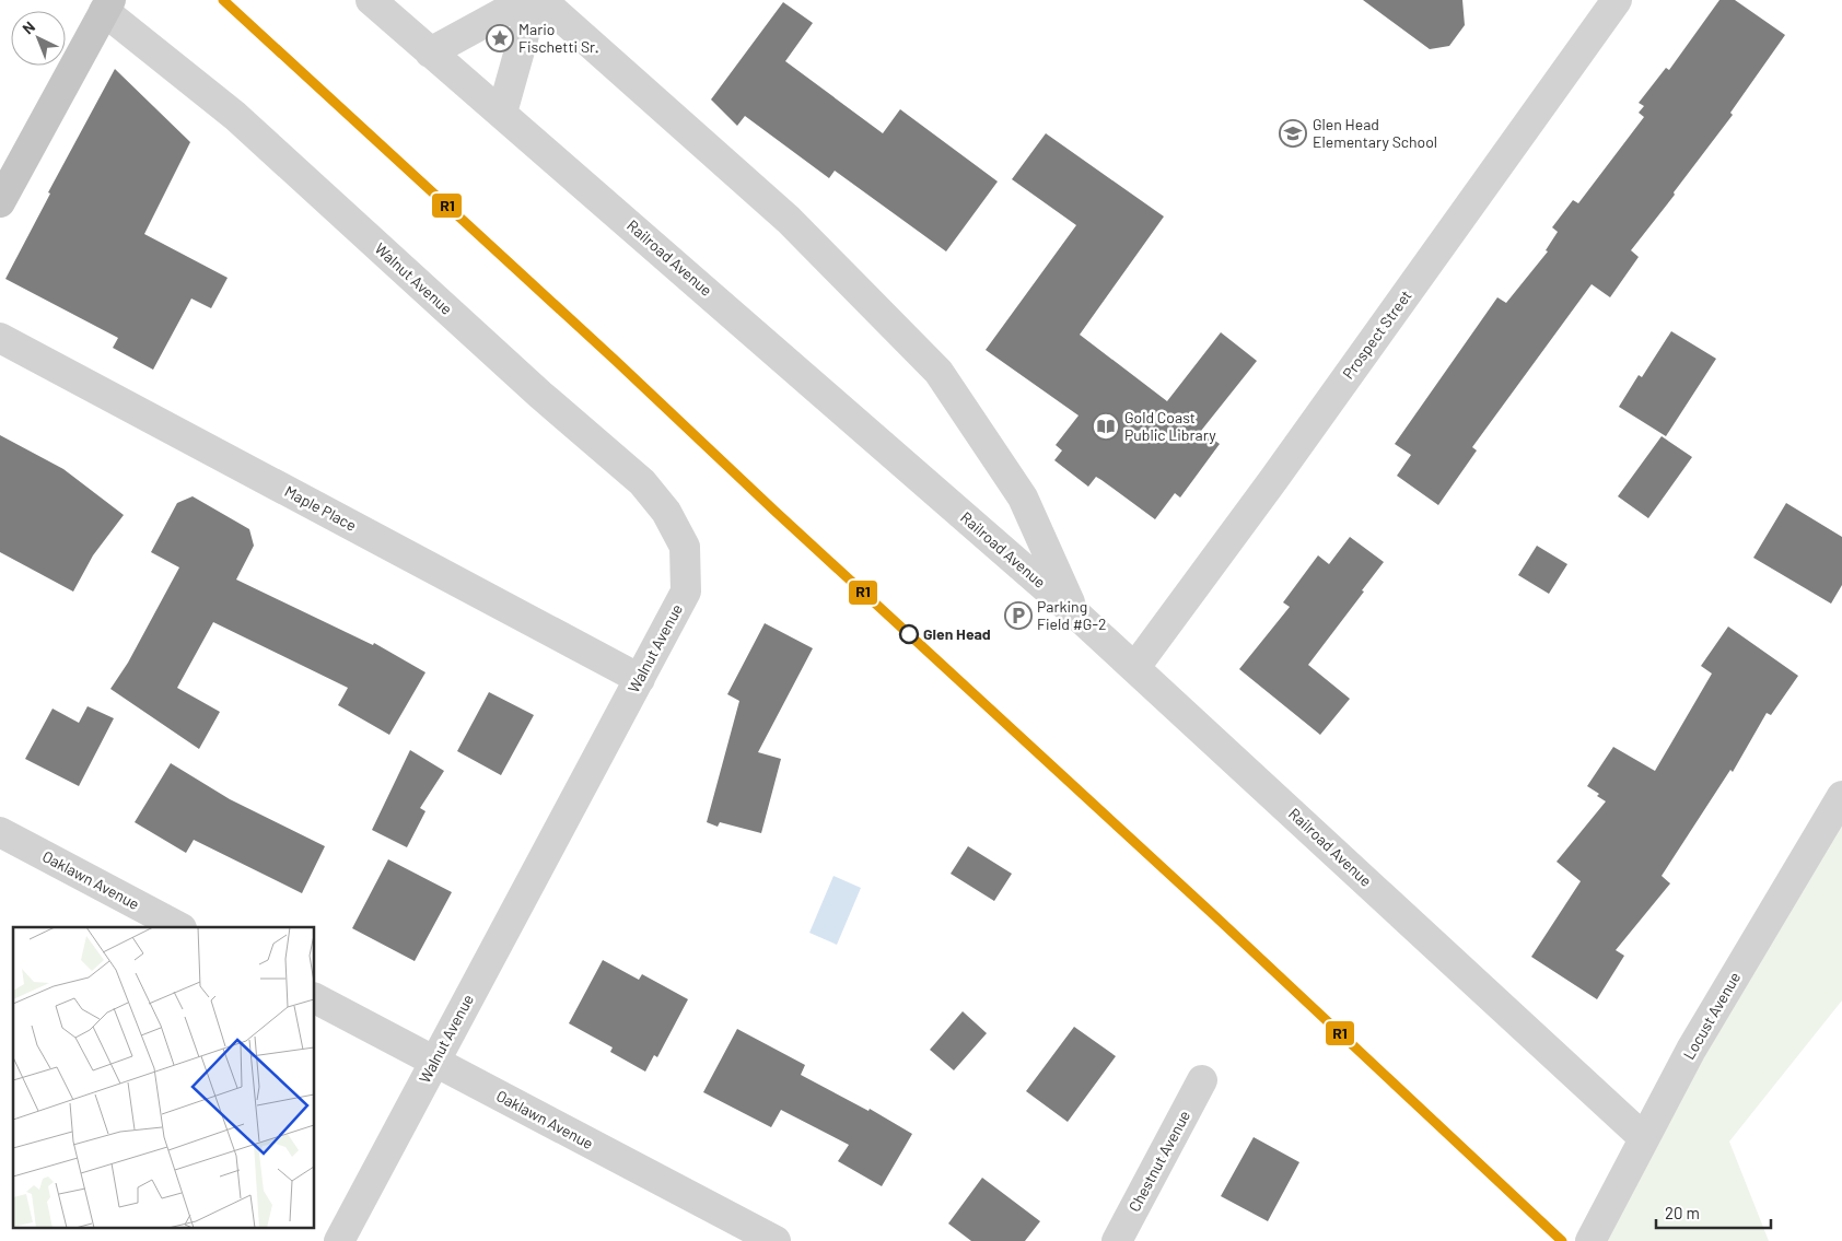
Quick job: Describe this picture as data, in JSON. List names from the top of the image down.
{
  "streets": {
    "street": [
      "Railroad Avenue",
      "Walnut Avenue",
      "Prospect Street",
      "Maple Place",
      "Oaklawn Avenue",
      "Locust Avenue",
      "Chestnut Avenue"
    ]
  },
  "crossings": [
    ["Railroad Avenue", "Prospect Street"],
    ["Railroad Avenue", "Locust Avenue"],
    ["Walnut Avenue", "Maple Place"],
    ["Walnut Avenue", "Oaklawn Avenue"]
  ],
  "places": {
    "place": ["Mario Fischetti Sr."],
    "school or university": ["Glen Head Elementary School"],
    "library": ["Gold Coast Public Library"],
    "parking": ["Parking Field #G-2"],
    "other": ["Glen Head"]
  },
  "lines": ["transit line R1"],
  "scale_bar": "20 m",
  "north": "top left"
}
